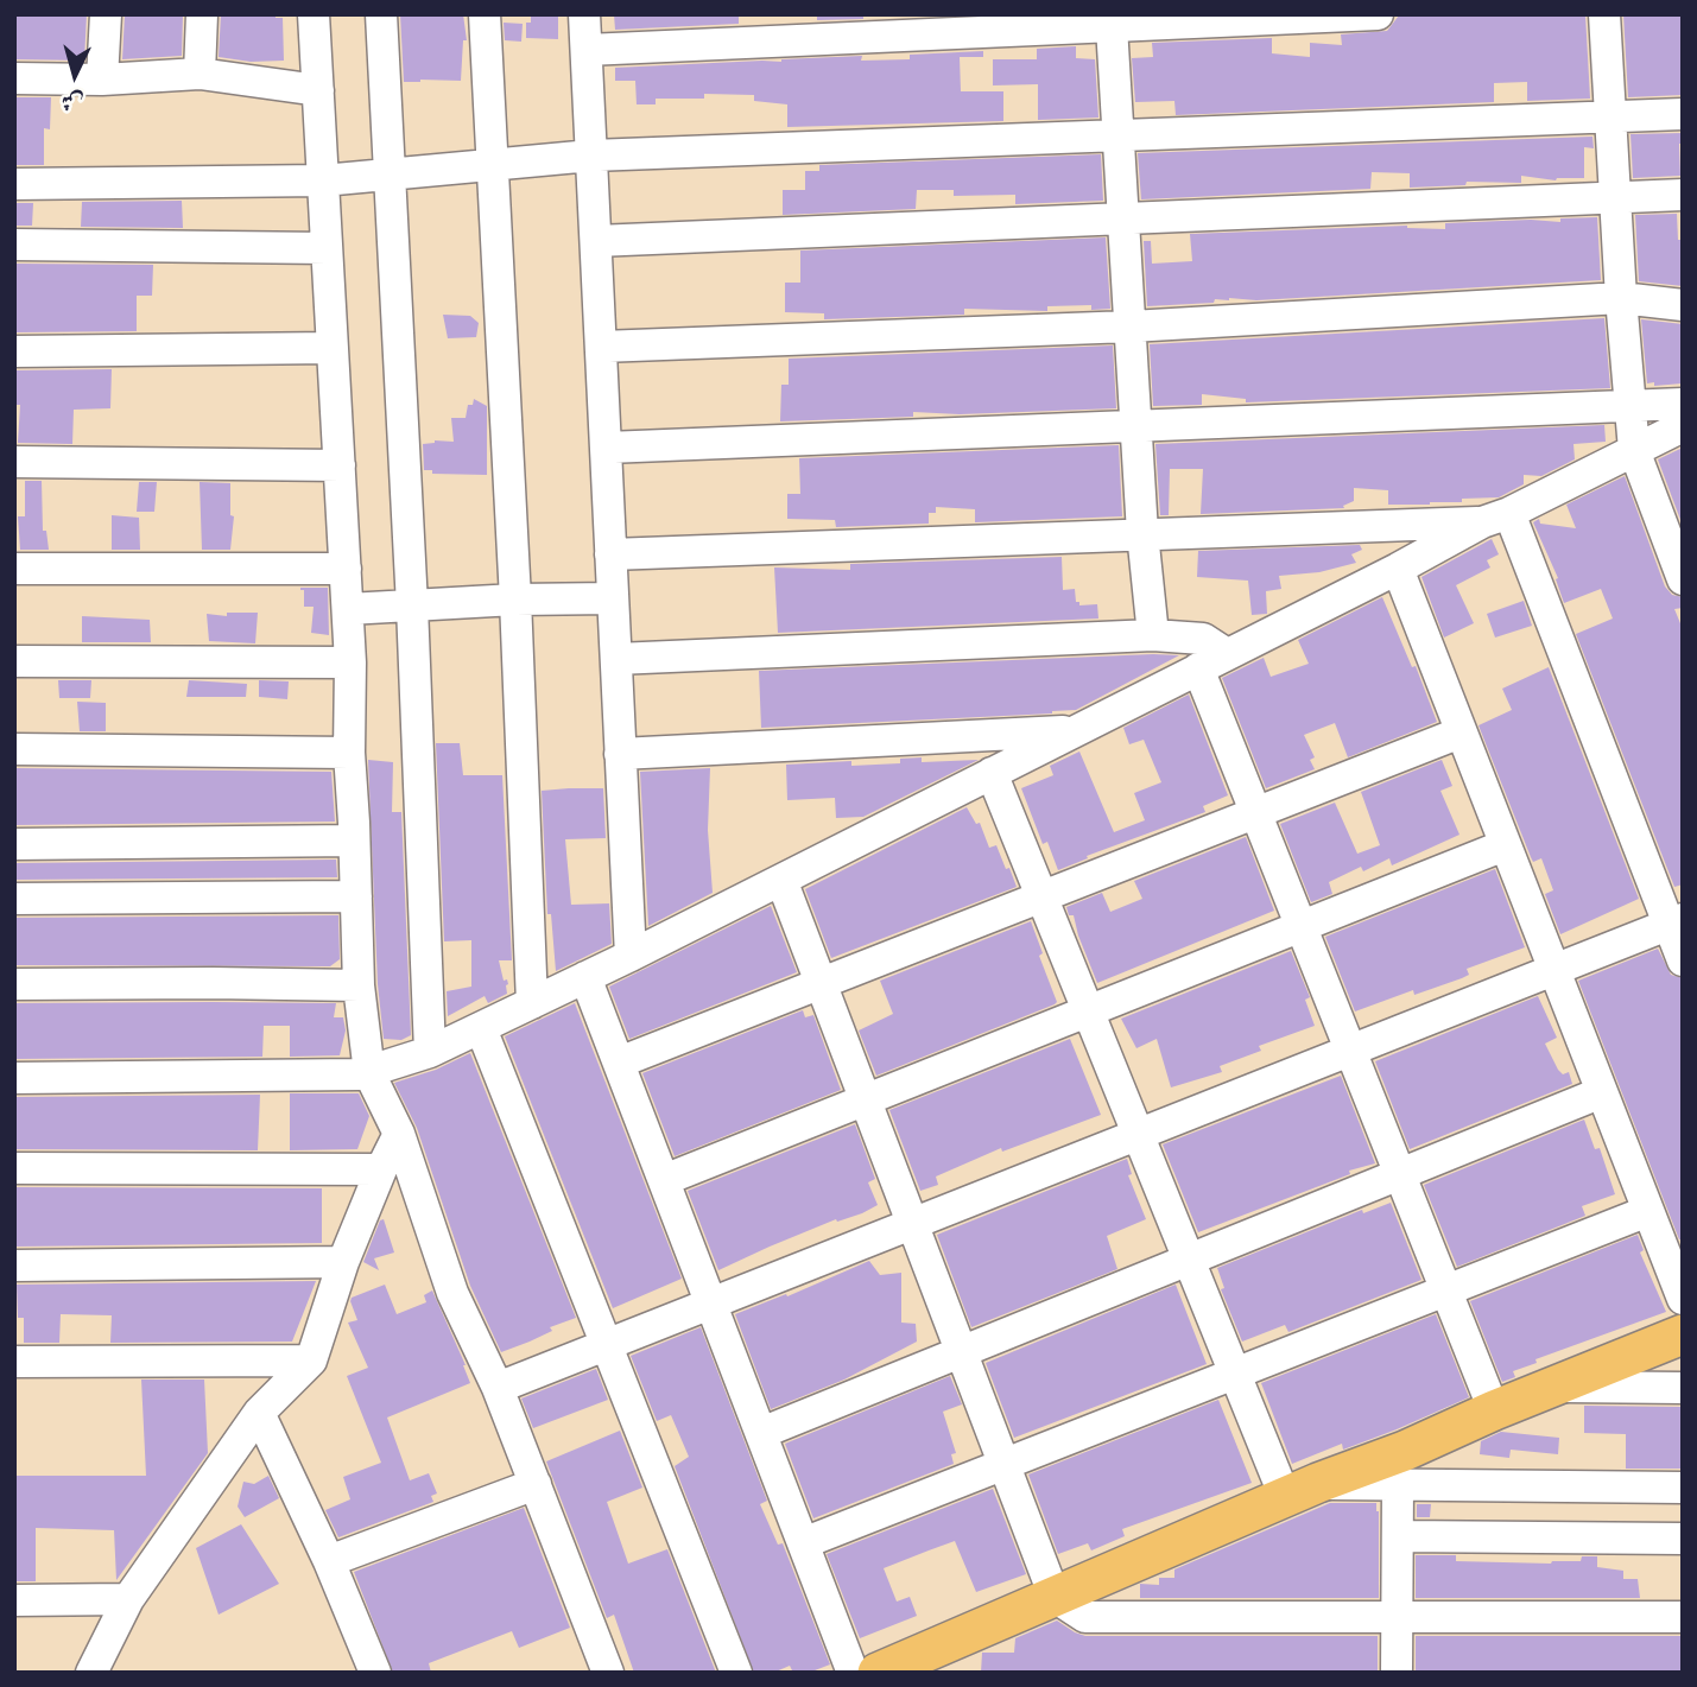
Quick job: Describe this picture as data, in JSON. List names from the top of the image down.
{
  "north": "bottom"
}
